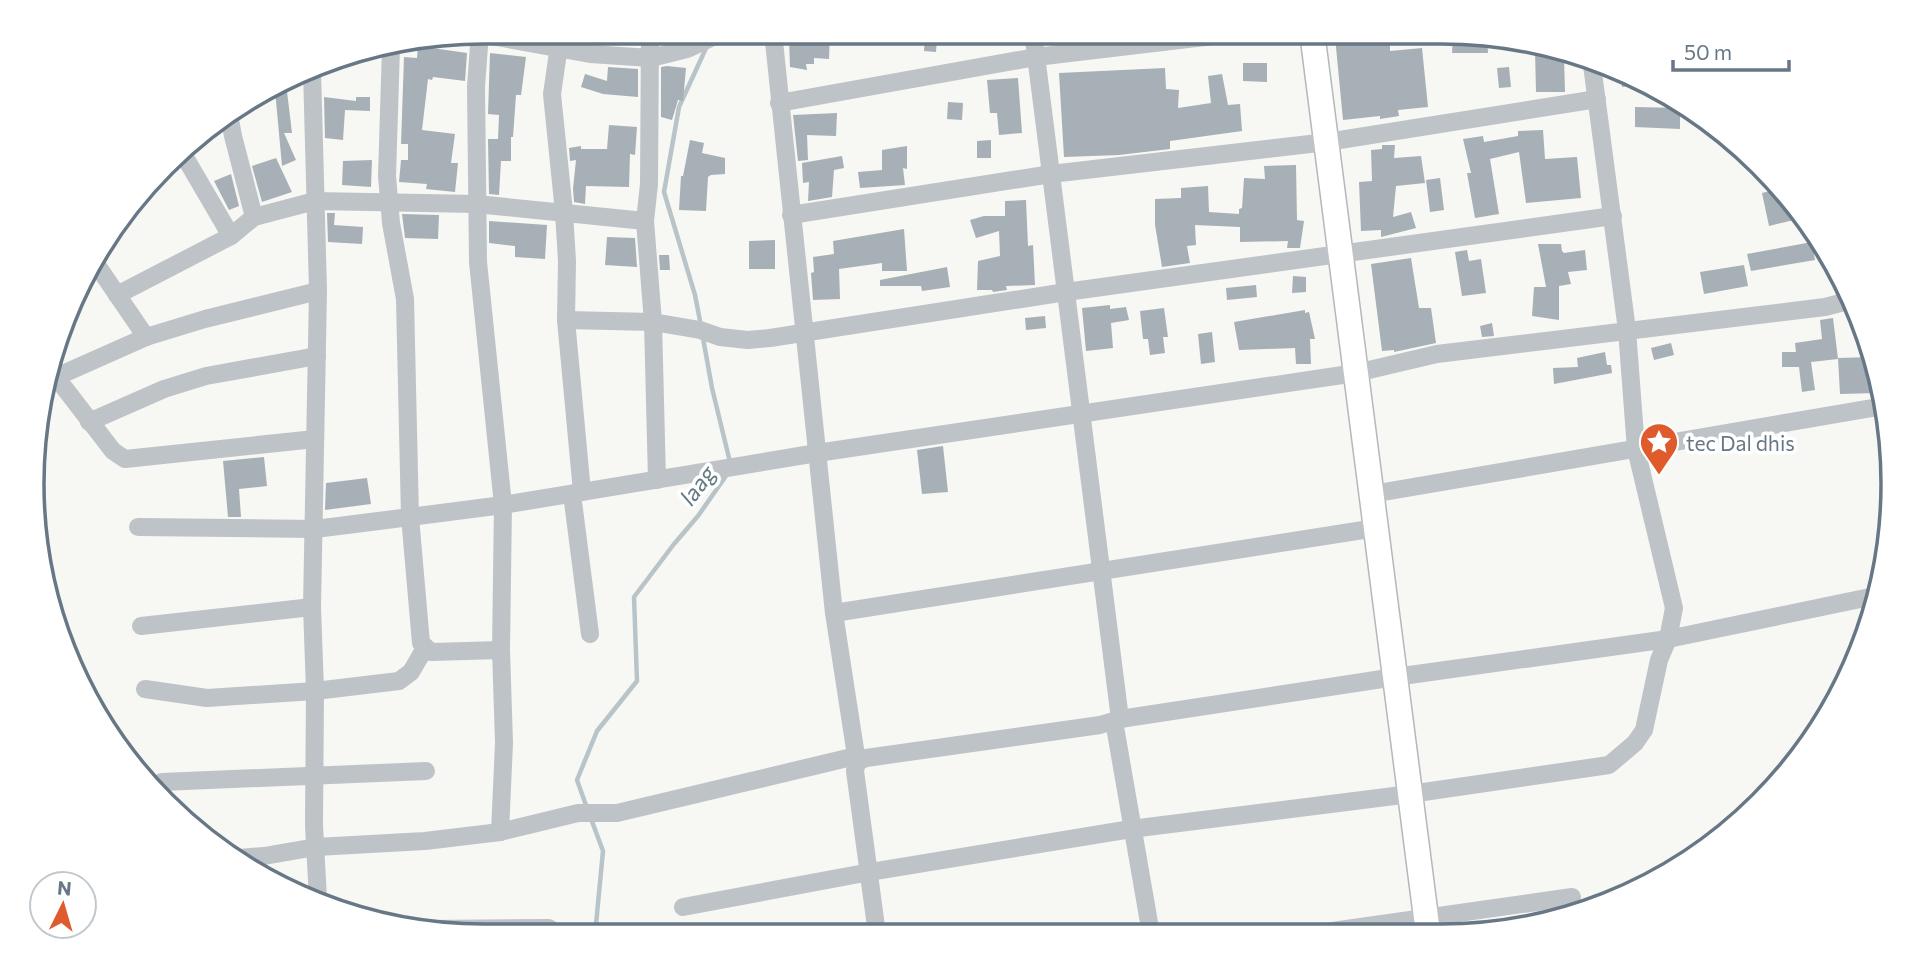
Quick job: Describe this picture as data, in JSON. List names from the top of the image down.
{
  "water": ["laag"],
  "places": {
    "place": ["tec Dal dhis"]
  },
  "scale_bar": "50 m",
  "north": "top"
}
